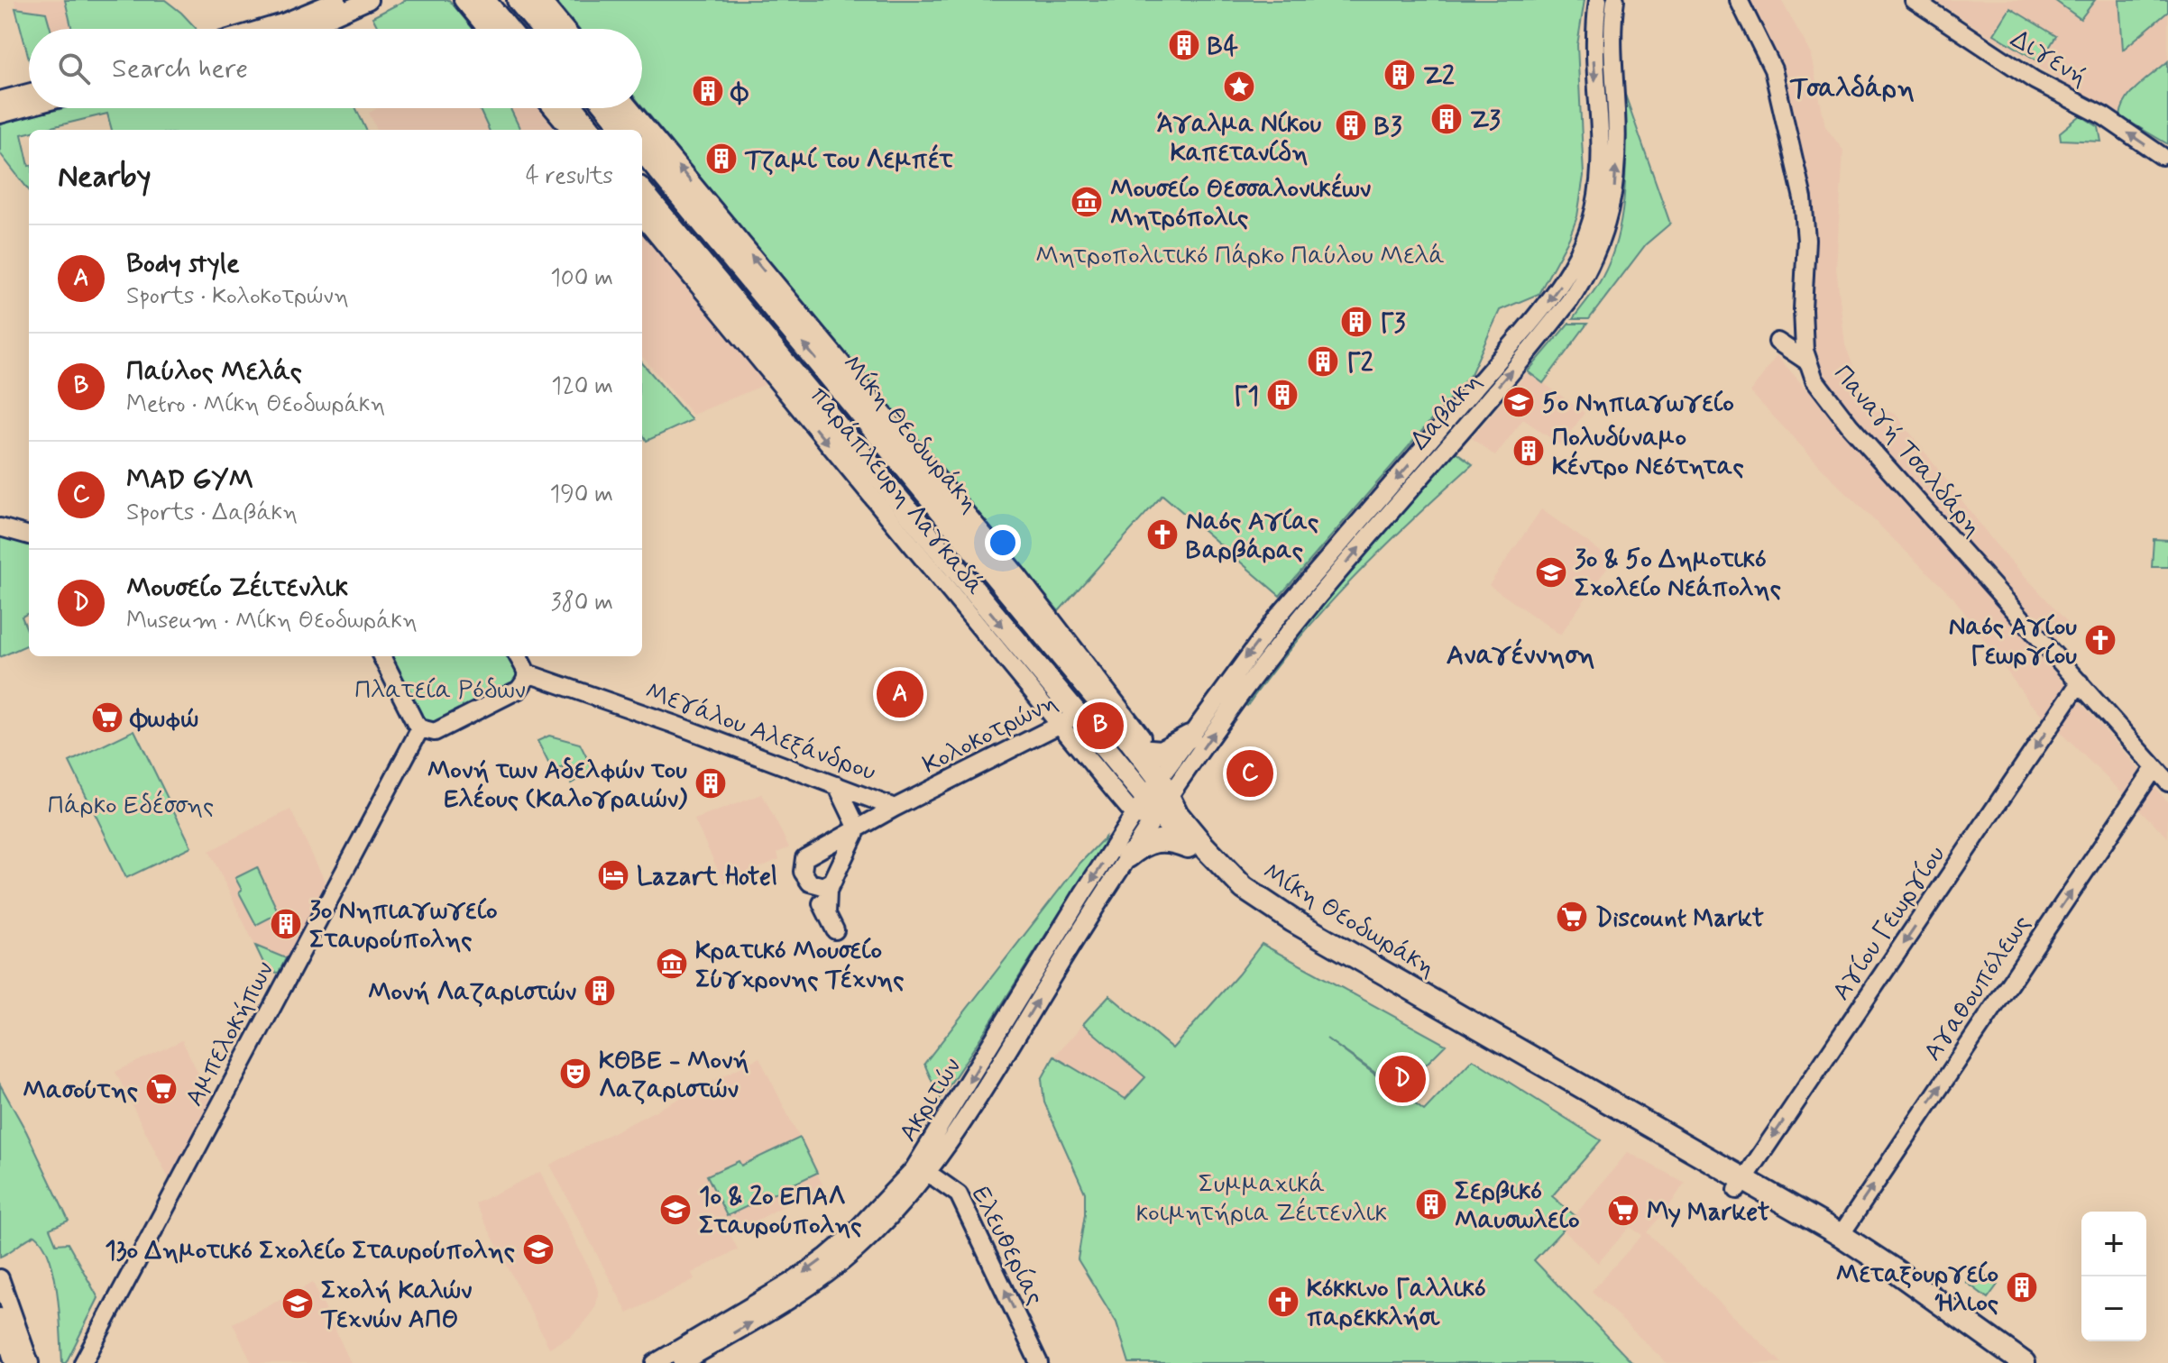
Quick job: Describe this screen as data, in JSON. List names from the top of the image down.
{
  "streets": {
    "highway": ["Μίκη Θεοδωράκη"],
    "street": [
      "Διγενή",
      "Δαβάκη",
      "Παναγή Τσαλδάρη",
      "παράπλευρη Λαγκαδά",
      "Μεγάλου Αλεξάνδρου",
      "Κολοκοτρώνη",
      "Αγίου Γεωργίου",
      "Αγαθουπόλεως",
      "Αμπελοκήπων",
      "Ακριτών",
      "Ελευθερίας"
    ]
  },
  "crossings": [
    ["Δαβάκη", "Μίκη Θεοδωράκη"],
    ["Δαβάκη", "παράπλευρη Λαγκαδά"],
    ["Δαβάκη", "Ακριτών"],
    ["Μίκη Θεοδωράκη", "παράπλευρη Λαγκαδά"],
    ["Μίκη Θεοδωράκη", "Κολοκοτρώνη"],
    ["Μίκη Θεοδωράκη", "Αγίου Γεωργίου"],
    ["Μίκη Θεοδωράκη", "Αγαθουπόλεως"],
    ["Μίκη Θεοδωράκη", "Ακριτών"],
    ["Παναγή Τσαλδάρη", "Αγίου Γεωργίου"],
    ["Παναγή Τσαλδάρη", "Αγαθουπόλεως"],
    ["παράπλευρη Λαγκαδά", "Κολοκοτρώνη"],
    ["παράπλευρη Λαγκαδά", "Ακριτών"],
    ["Μεγάλου Αλεξάνδρου", "Κολοκοτρώνη"],
    ["Ακριτών", "Ελευθερίας"]
  ],
  "one_way": [
    "Διγενή",
    "Αγίου Γεωργίου",
    "Αγαθουπόλεως",
    "Ελευθερίας"
  ],
  "districts": ["Τσαλδάρη", "Αναγέννηση"],
  "parks": [
    "Μητροπολιτικό Πάρκο Παύλου Μελά",
    "Πλατεία Ρόδων",
    "Πάρκο Εδέσσης",
    "Συμμαχικά κοιμητήρια Ζέιτενλικ"
  ],
  "places": {
    "building": [
      "Β4",
      "Ζ2",
      "Φ",
      "Ζ3",
      "Β3",
      "Τζαμί του Λεμπέτ",
      "Γ3",
      "Γ2",
      "Γ1",
      "Πολυδύναμο Κέντρο Νεότητας",
      "Μονή των Αδελφών του Ελέους (Καλογραιών)",
      "3ο Νηπιαγωγείο Σταυρούπολης",
      "Μονή Λαζαριστών",
      "Σερβικό Μαυσωλείο",
      "Μεταξουργείο Ήλιος"
    ],
    "place": ["Άγαλμα Νίκου Καπετανίδη"],
    "museum": ["Μουσείο Θεσσαλονικέων Μητρόπολις", "Κρατικό Μουσείο Σύγχρονης Τέχνης"],
    "school or university": [
      "5ο Νηπιαγωγείο",
      "3ο & 5ο Δημοτικό Σχολείο Νεάπολης",
      "1ο & 2ο ΕΠΑΛ Σταυρούπολης",
      "13ο Δημοτικό Σχολείο Σταυρούπολης",
      "Σχολή Καλών Τεχνών ΑΠΘ"
    ],
    "church": ["Ναός Αγίας Βαρβάρας", "Ναός Αγίου Γεωργίου", "Κόκκινο Γαλλικό παρεκκλήσι"],
    "supermarket": [
      "Φωφώ",
      "Discount Markt",
      "Μασούτης",
      "My Market"
    ],
    "hotel": ["Lazart Hotel"],
    "theatre": ["ΚΘΒΕ - Μονή Λαζαριστών"]
  },
  "page": {
    "search": "Search here",
    "heading": ["Nearby", "4 results"],
    "list": [
      {
        "mark": "A",
        "name": "Body style",
        "note": "Sports · Κολοκοτρώνη",
        "value": "100 m"
      },
      {
        "mark": "B",
        "name": "Παύλος Μελάς",
        "note": "Metro · Μίκη Θεοδωράκη",
        "value": "120 m"
      },
      {
        "mark": "C",
        "name": "MAD GYM",
        "note": "Sports · Δαβάκη",
        "value": "190 m"
      },
      {
        "mark": "D",
        "name": "Μουσείο Ζέιτενλικ",
        "note": "Museum · Μίκη Θεοδωράκη",
        "value": "380 m"
      }
    ],
    "pins": [
      "A",
      "B",
      "C",
      "D"
    ],
    "map_buttons": ["+", "−"]
  }
}
